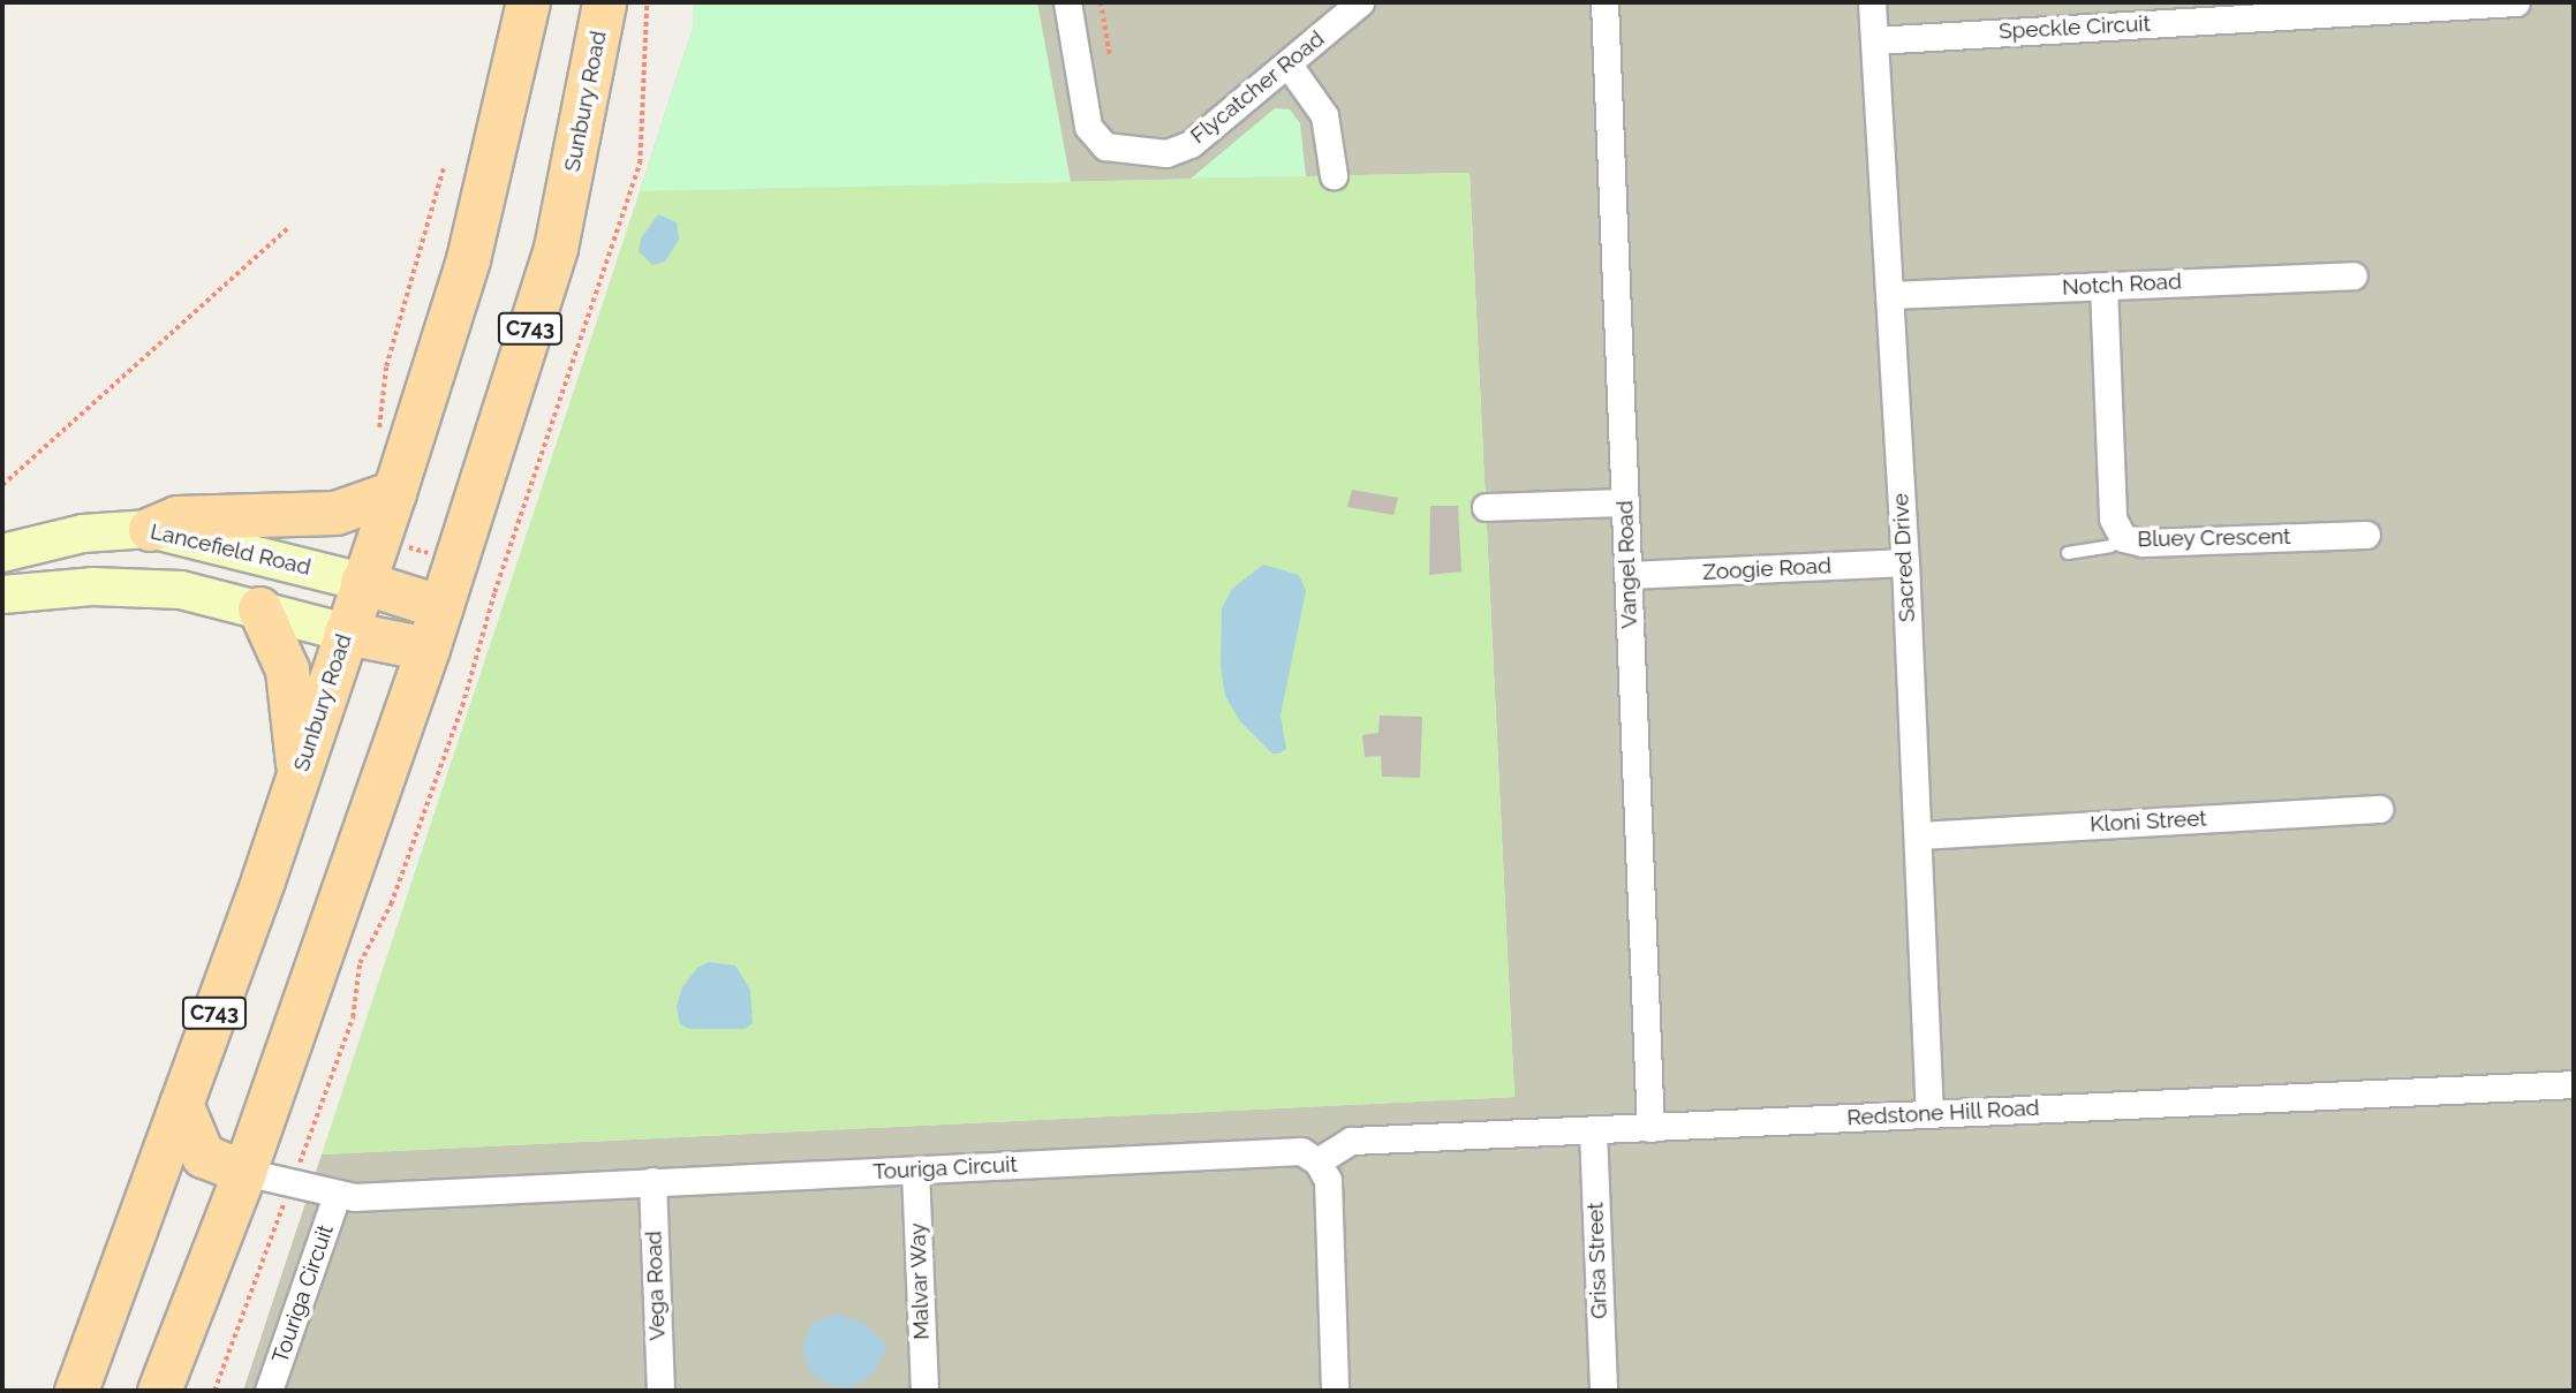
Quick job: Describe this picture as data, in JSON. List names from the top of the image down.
{
  "streets": {
    "main road": ["Sunbury Road", "C743", "Lancefield Road"],
    "street": [
      "Speckle Circuit",
      "Flycatcher Road",
      "Notch Road",
      "Bluey Crescent",
      "Sacred Drive",
      "Vangel Road",
      "Zoogie Road",
      "Kloni Street",
      "Redstone Hill Road",
      "Touriga Circuit",
      "Grisa Street",
      "Malvar Way",
      "Vega Road"
    ]
  },
  "crossings": [
    ["Speckle Circuit", "Sacred Drive"],
    ["Sunbury Road", "Lancefield Road"],
    ["Sunbury Road", "Touriga Circuit"],
    ["Notch Road", "Bluey Crescent"],
    ["Notch Road", "Sacred Drive"],
    ["Sacred Drive", "Zoogie Road"],
    ["Sacred Drive", "Kloni Street"],
    ["Sacred Drive", "Redstone Hill Road"],
    ["Vangel Road", "Zoogie Road"],
    ["Vangel Road", "Redstone Hill Road"],
    ["Redstone Hill Road", "Touriga Circuit"],
    ["Redstone Hill Road", "Grisa Street"],
    ["Touriga Circuit", "Malvar Way"],
    ["Touriga Circuit", "Vega Road"]
  ]
}
